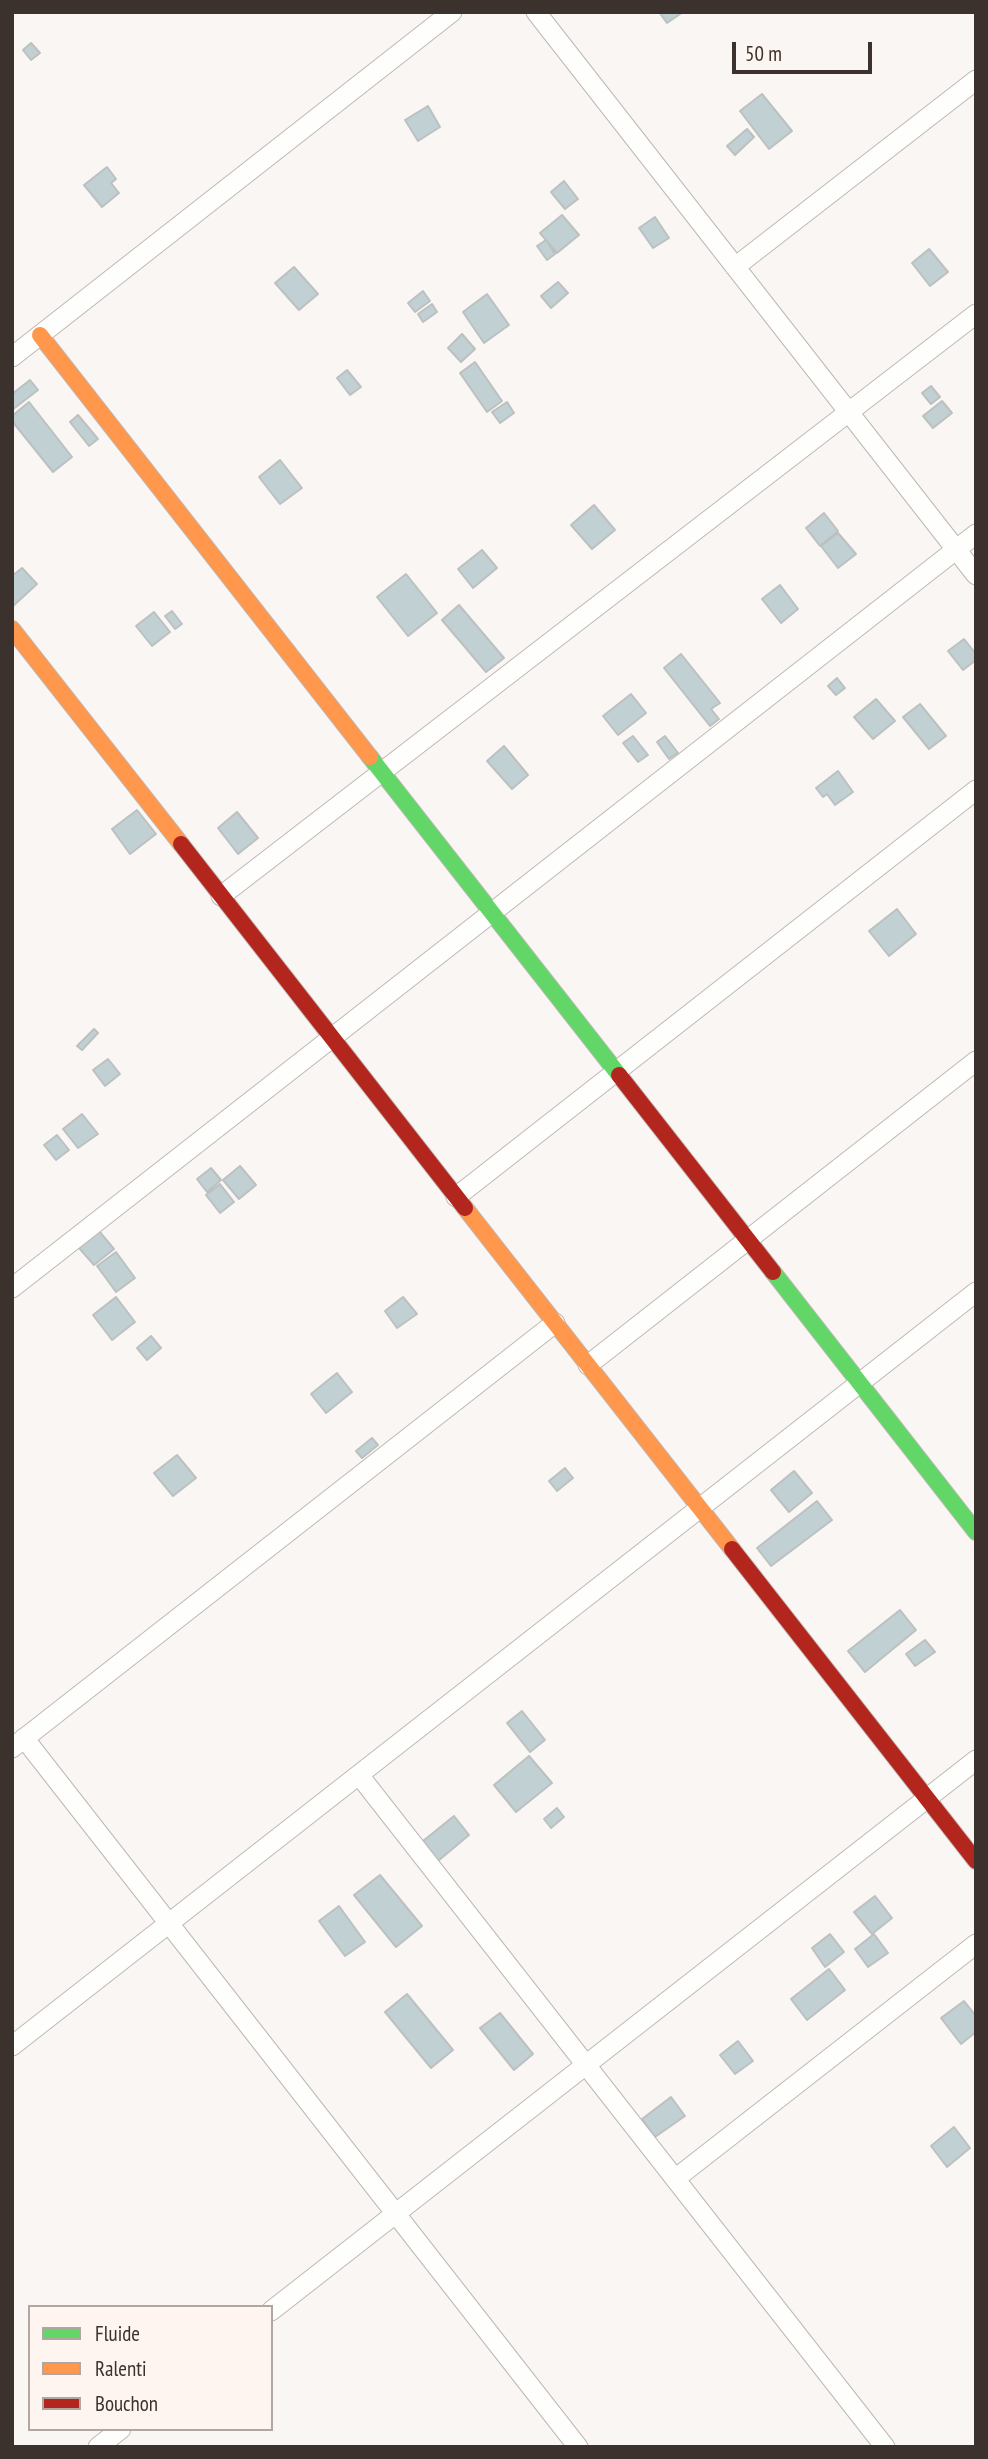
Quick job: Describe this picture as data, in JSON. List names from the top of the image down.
{
  "legend": ["Fluide", "Ralenti", "Bouchon"],
  "scale_bar": "50 m"
}
